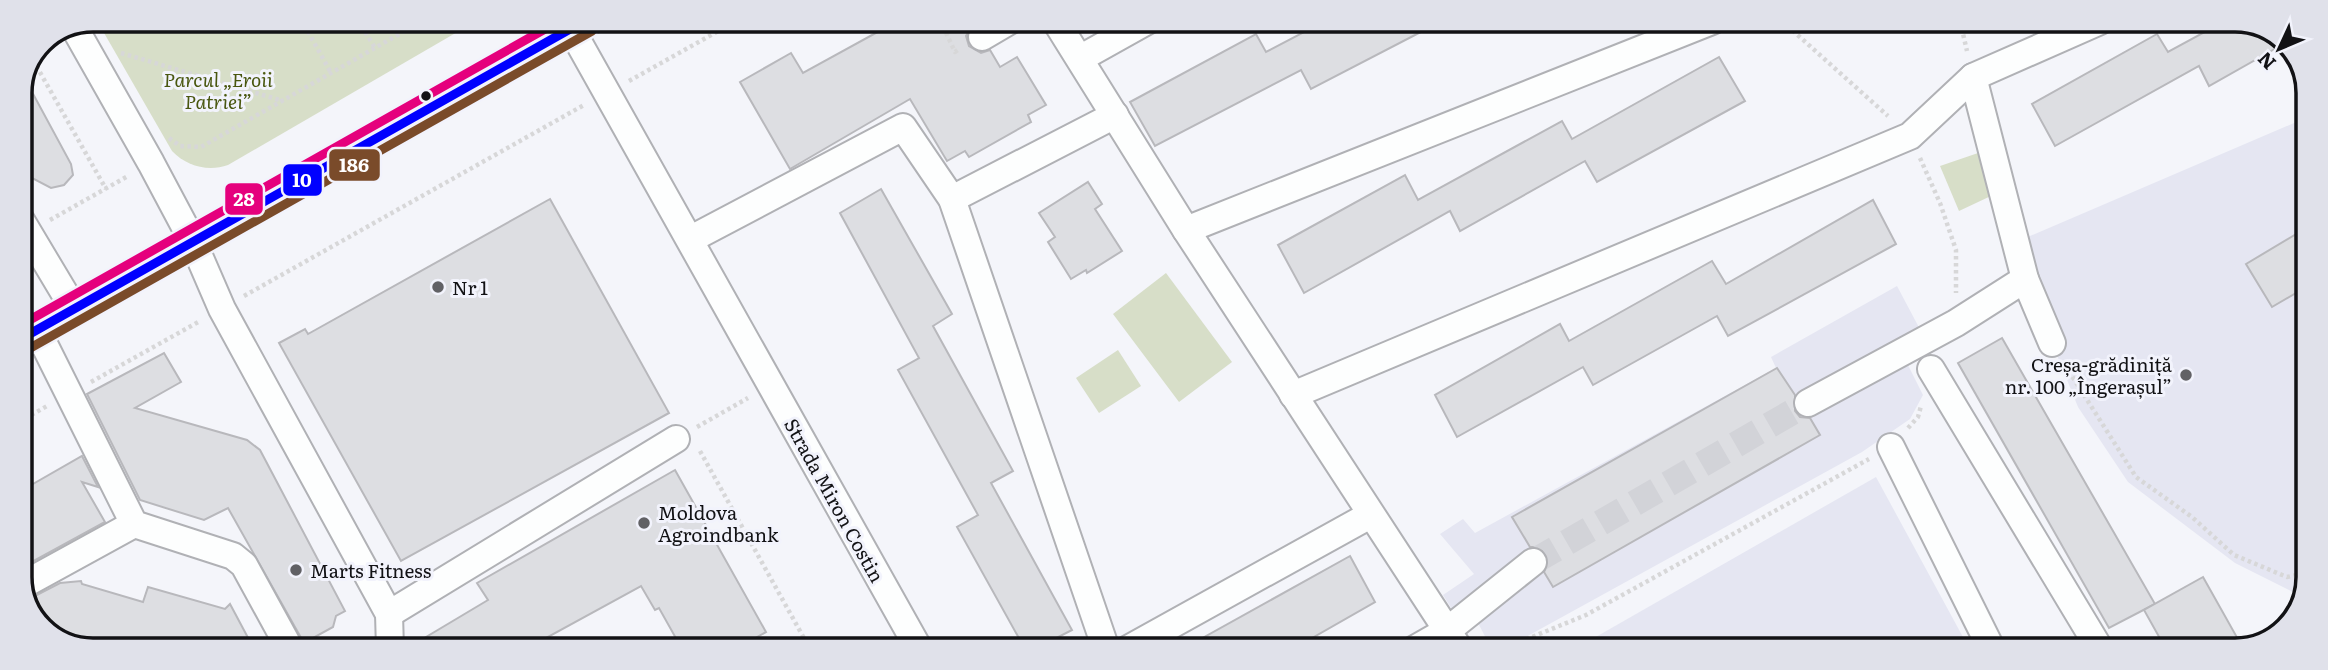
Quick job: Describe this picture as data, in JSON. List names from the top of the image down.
{
  "streets": {
    "street": ["Strada Miron Costin"]
  },
  "parks": ["Parcul „Eroii Patriei”"],
  "places": [
    "Nr 1",
    "Creșa-grădiniță nr. 100 „Îngerașul”",
    "Moldova Agroindbank",
    "Marts Fitness"
  ],
  "lines": ["transit line 10", "transit line 186", "transit line 28"],
  "north": "bottom left"
}
